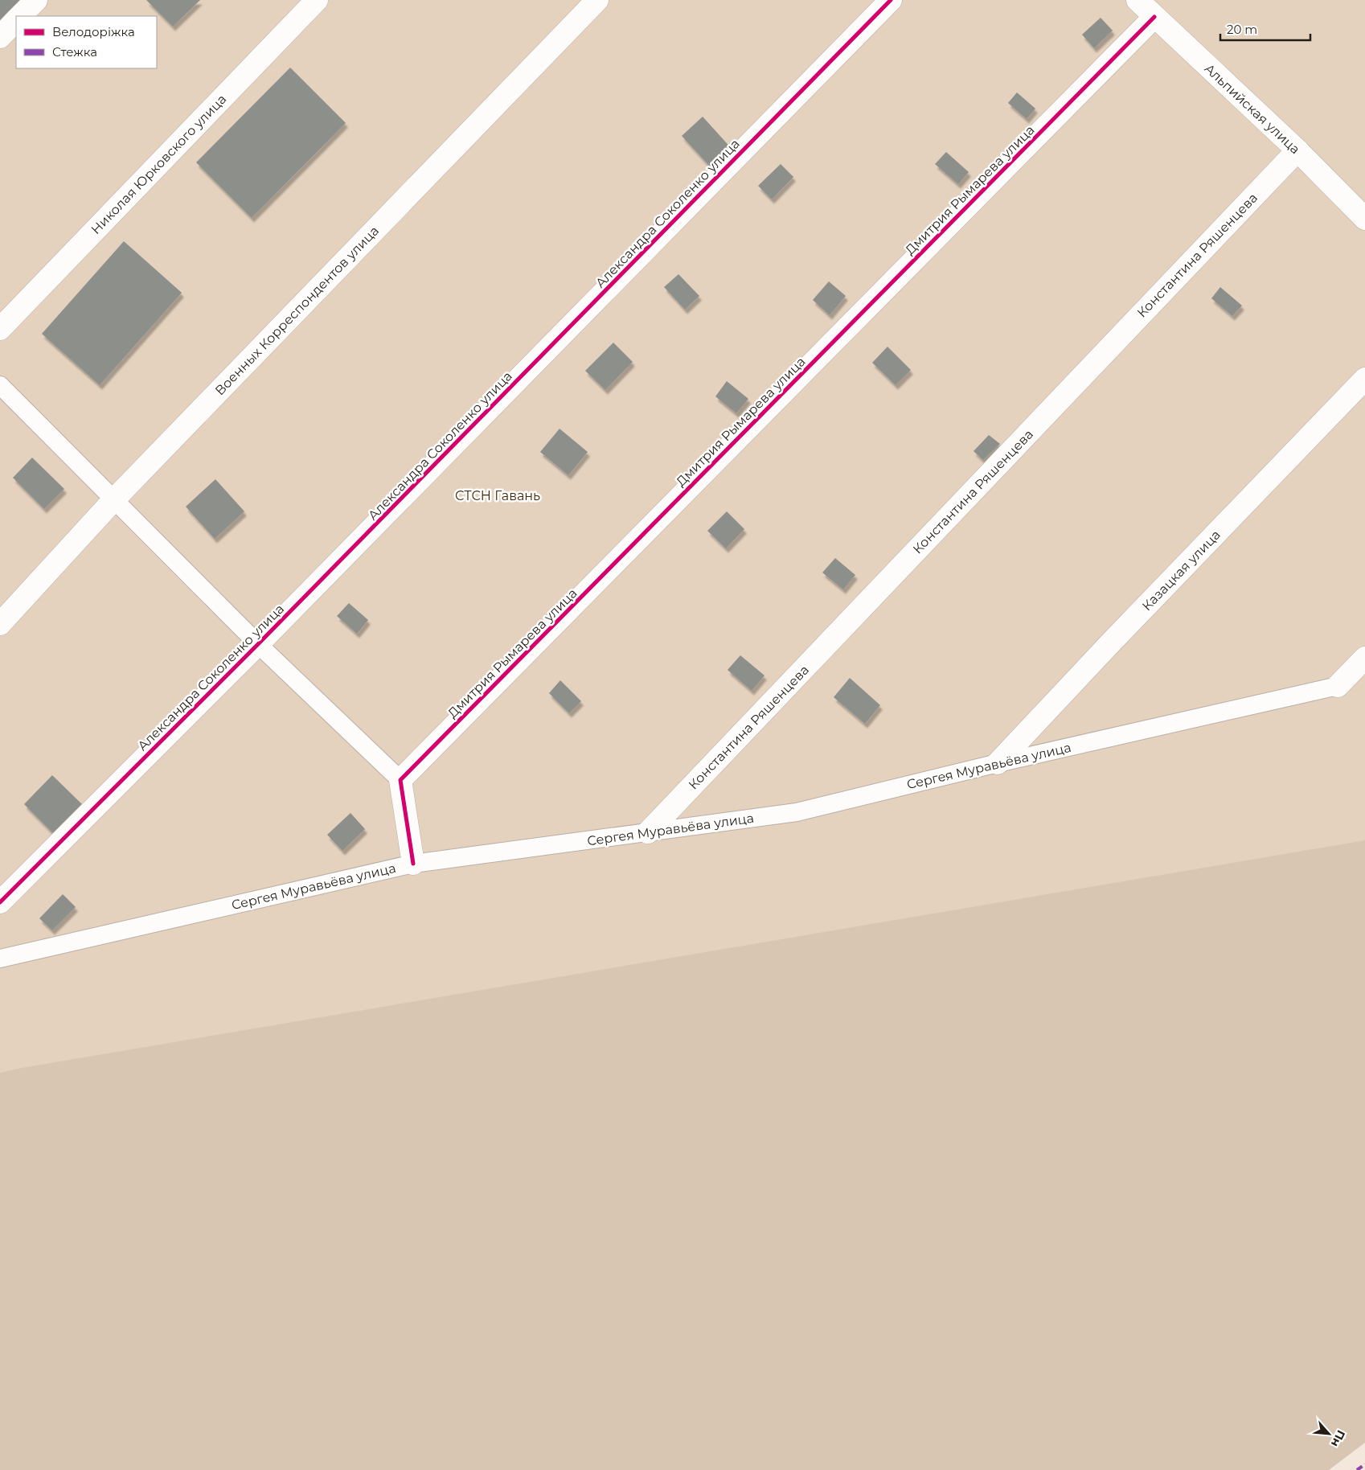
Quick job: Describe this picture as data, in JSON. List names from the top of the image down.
{
  "streets": {
    "street": [
      "Альпийская улица",
      "Николая Юрковского улица",
      "Дмитрия Рымарева улица",
      "Александра Соколенко улица",
      "Константина Ряшенцева",
      "Военных Корреспондентов улица",
      "Казацкая улица"
    ],
    "lane": ["Сергея Муравьёва улица"]
  },
  "crossings": [
    ["Альпийская улица", "Дмитрия Рымарева улица"],
    ["Альпийская улица", "Константина Ряшенцева"],
    ["Константина Ряшенцева", "Сергея Муравьёва улица"],
    ["Казацкая улица", "Сергея Муравьёва улица"]
  ],
  "parks": ["СТСН Гавань"],
  "legend": ["Велодоріжка", "Стежка"],
  "scale_bar": "20 m",
  "north": "bottom right"
}
